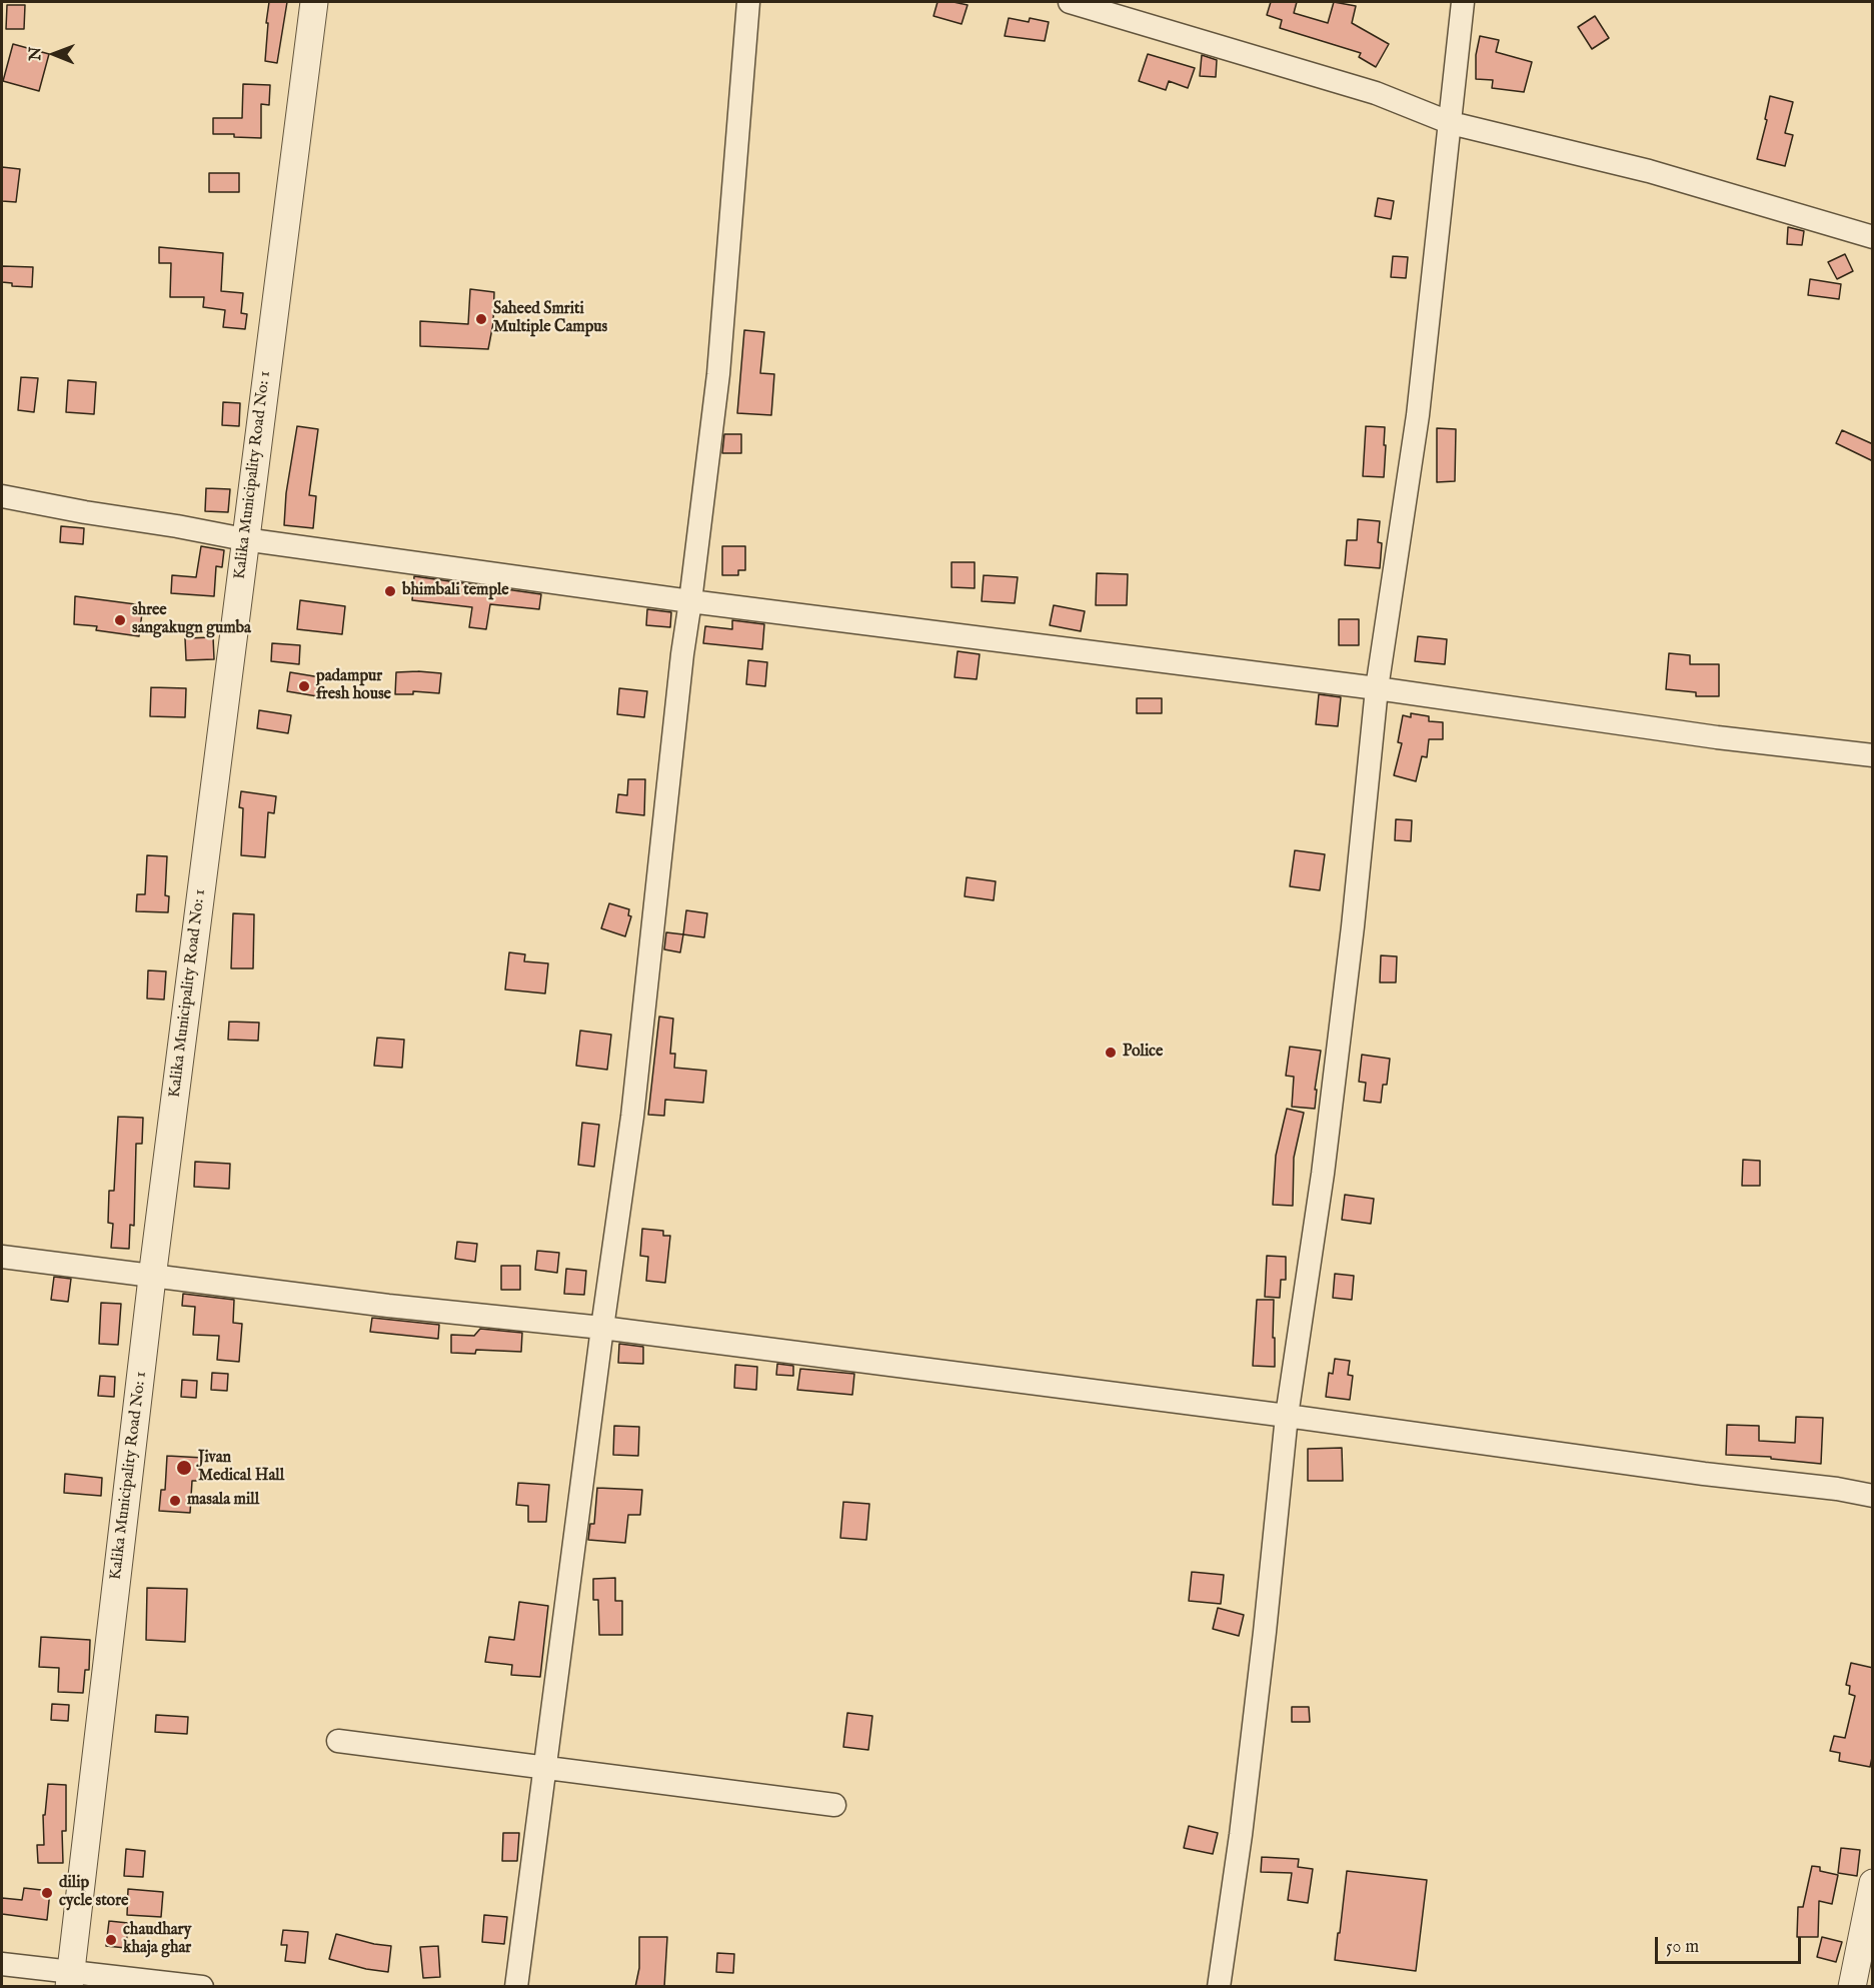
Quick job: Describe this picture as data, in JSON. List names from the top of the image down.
{
  "streets": {
    "street": ["Kalika Municipality Road No: 1"]
  },
  "places": [
    "Saheed Smriti Multiple Campus",
    "bhimbali temple",
    "shree sangakugn gumba",
    "padampur fresh house",
    "Police",
    "Jivan Medical Hall",
    "masala mill",
    "dilip cycle store",
    "chaudhary khaja ghar"
  ],
  "scale_bar": "50 m",
  "north": "left"
}
